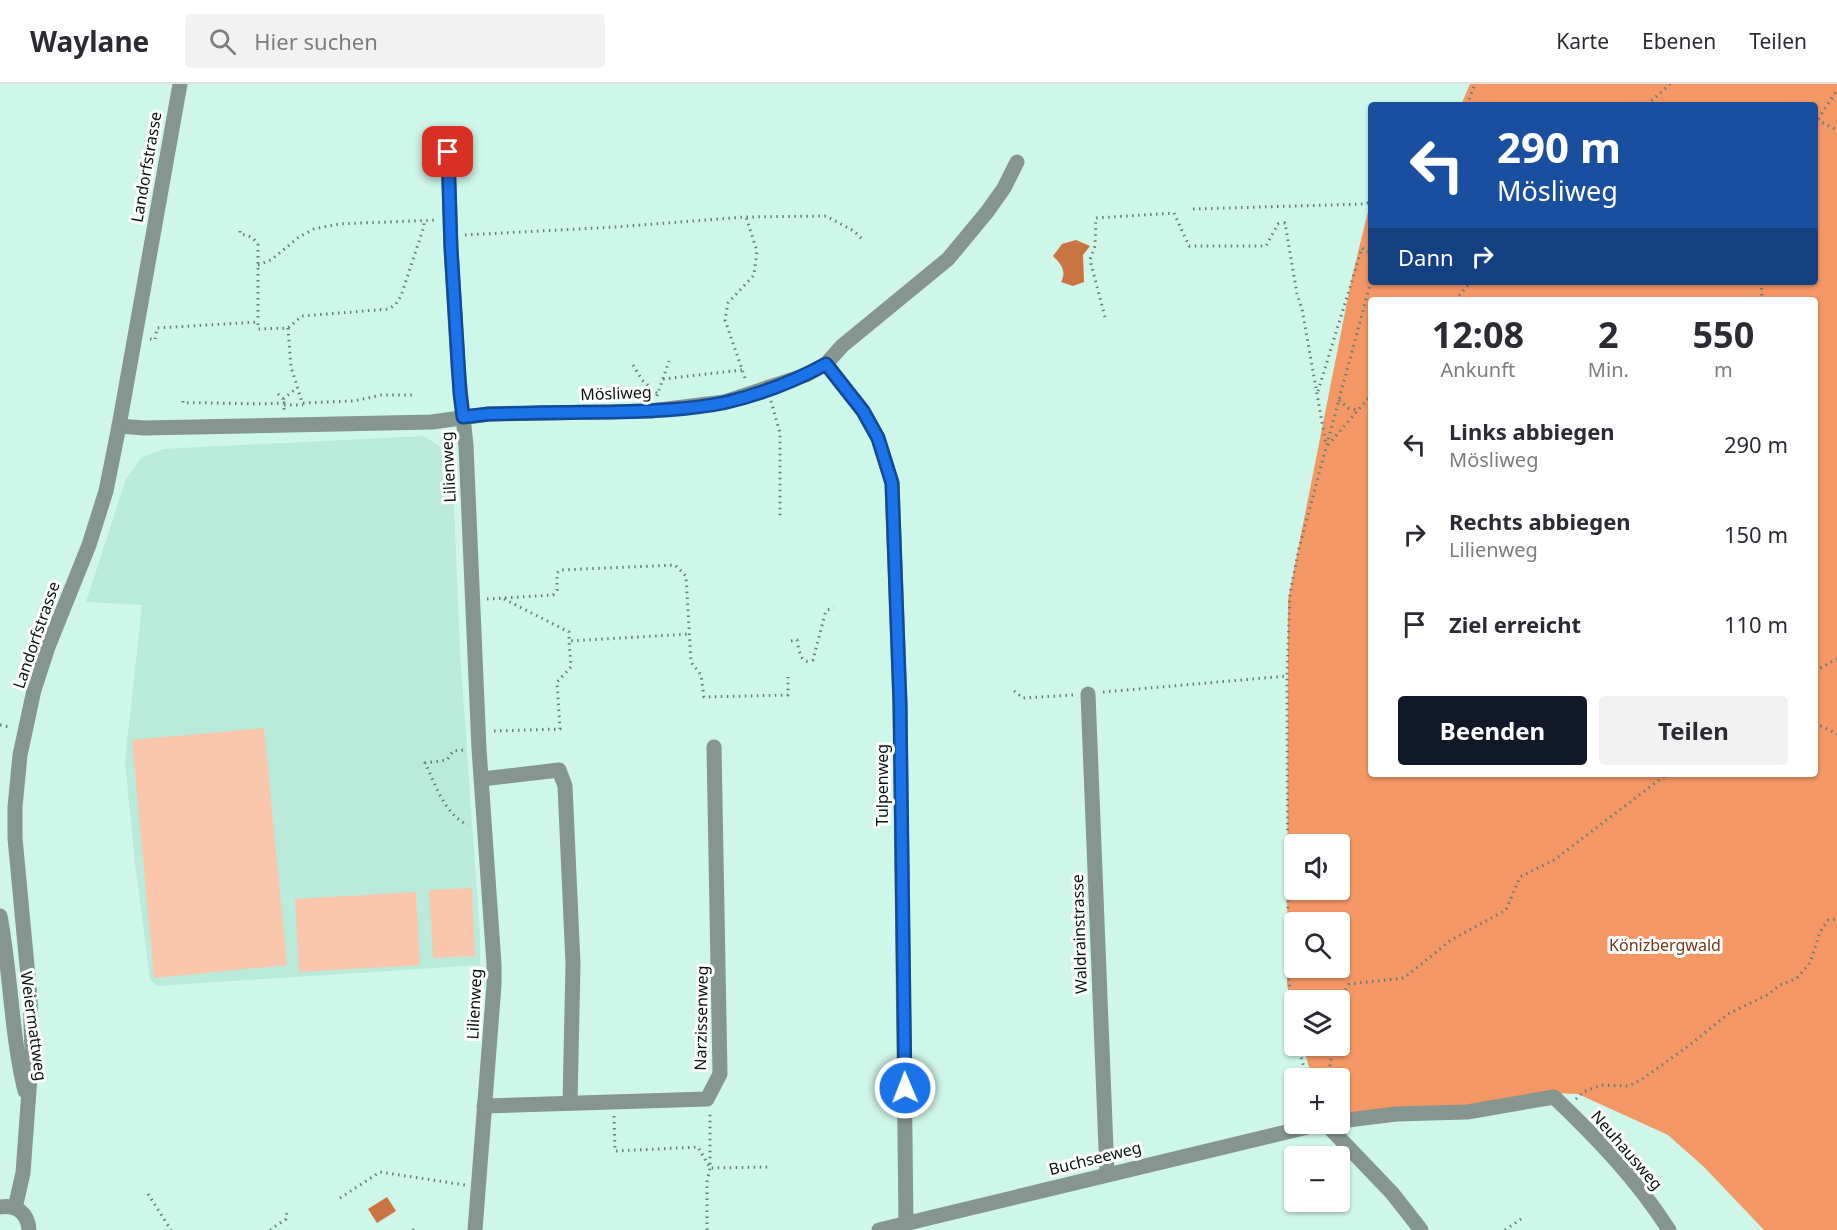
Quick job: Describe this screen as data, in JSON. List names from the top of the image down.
{
  "streets": {
    "street": [
      "Landorfstrasse",
      "Mösliweg",
      "Lilienweg",
      "Tulpenweg",
      "Waldrainstrasse",
      "Narzissenweg",
      "Weiermattweg",
      "Neuhausweg",
      "Buchseeweg"
    ]
  },
  "crossings": [
    ["Landorfstrasse", "Mösliweg"],
    ["Landorfstrasse", "Weiermattweg"],
    ["Mösliweg", "Lilienweg"],
    ["Mösliweg", "Tulpenweg"],
    ["Tulpenweg", "Buchseeweg"],
    ["Waldrainstrasse", "Buchseeweg"]
  ],
  "parks": ["Könizbergwald"],
  "page": {
    "header": "Waylane",
    "search": "Hier suchen",
    "nav": ["Karte", "Ebenen", "Teilen"],
    "turn": ["290 m", "Mösliweg"],
    "then": "Dann",
    "eta": [
      "12:08",
      "Ankunft",
      "2",
      "Min.",
      "550",
      "m"
    ],
    "list": [
      {
        "name": "Links abbiegen",
        "note": "Mösliweg",
        "value": "290 m"
      },
      {
        "name": "Rechts abbiegen",
        "note": "Lilienweg",
        "value": "150 m"
      },
      {
        "name": "Ziel erreicht",
        "value": "110 m"
      }
    ],
    "buttons": ["Beenden", "Teilen"],
    "map_buttons": ["+", "−"]
  }
}
